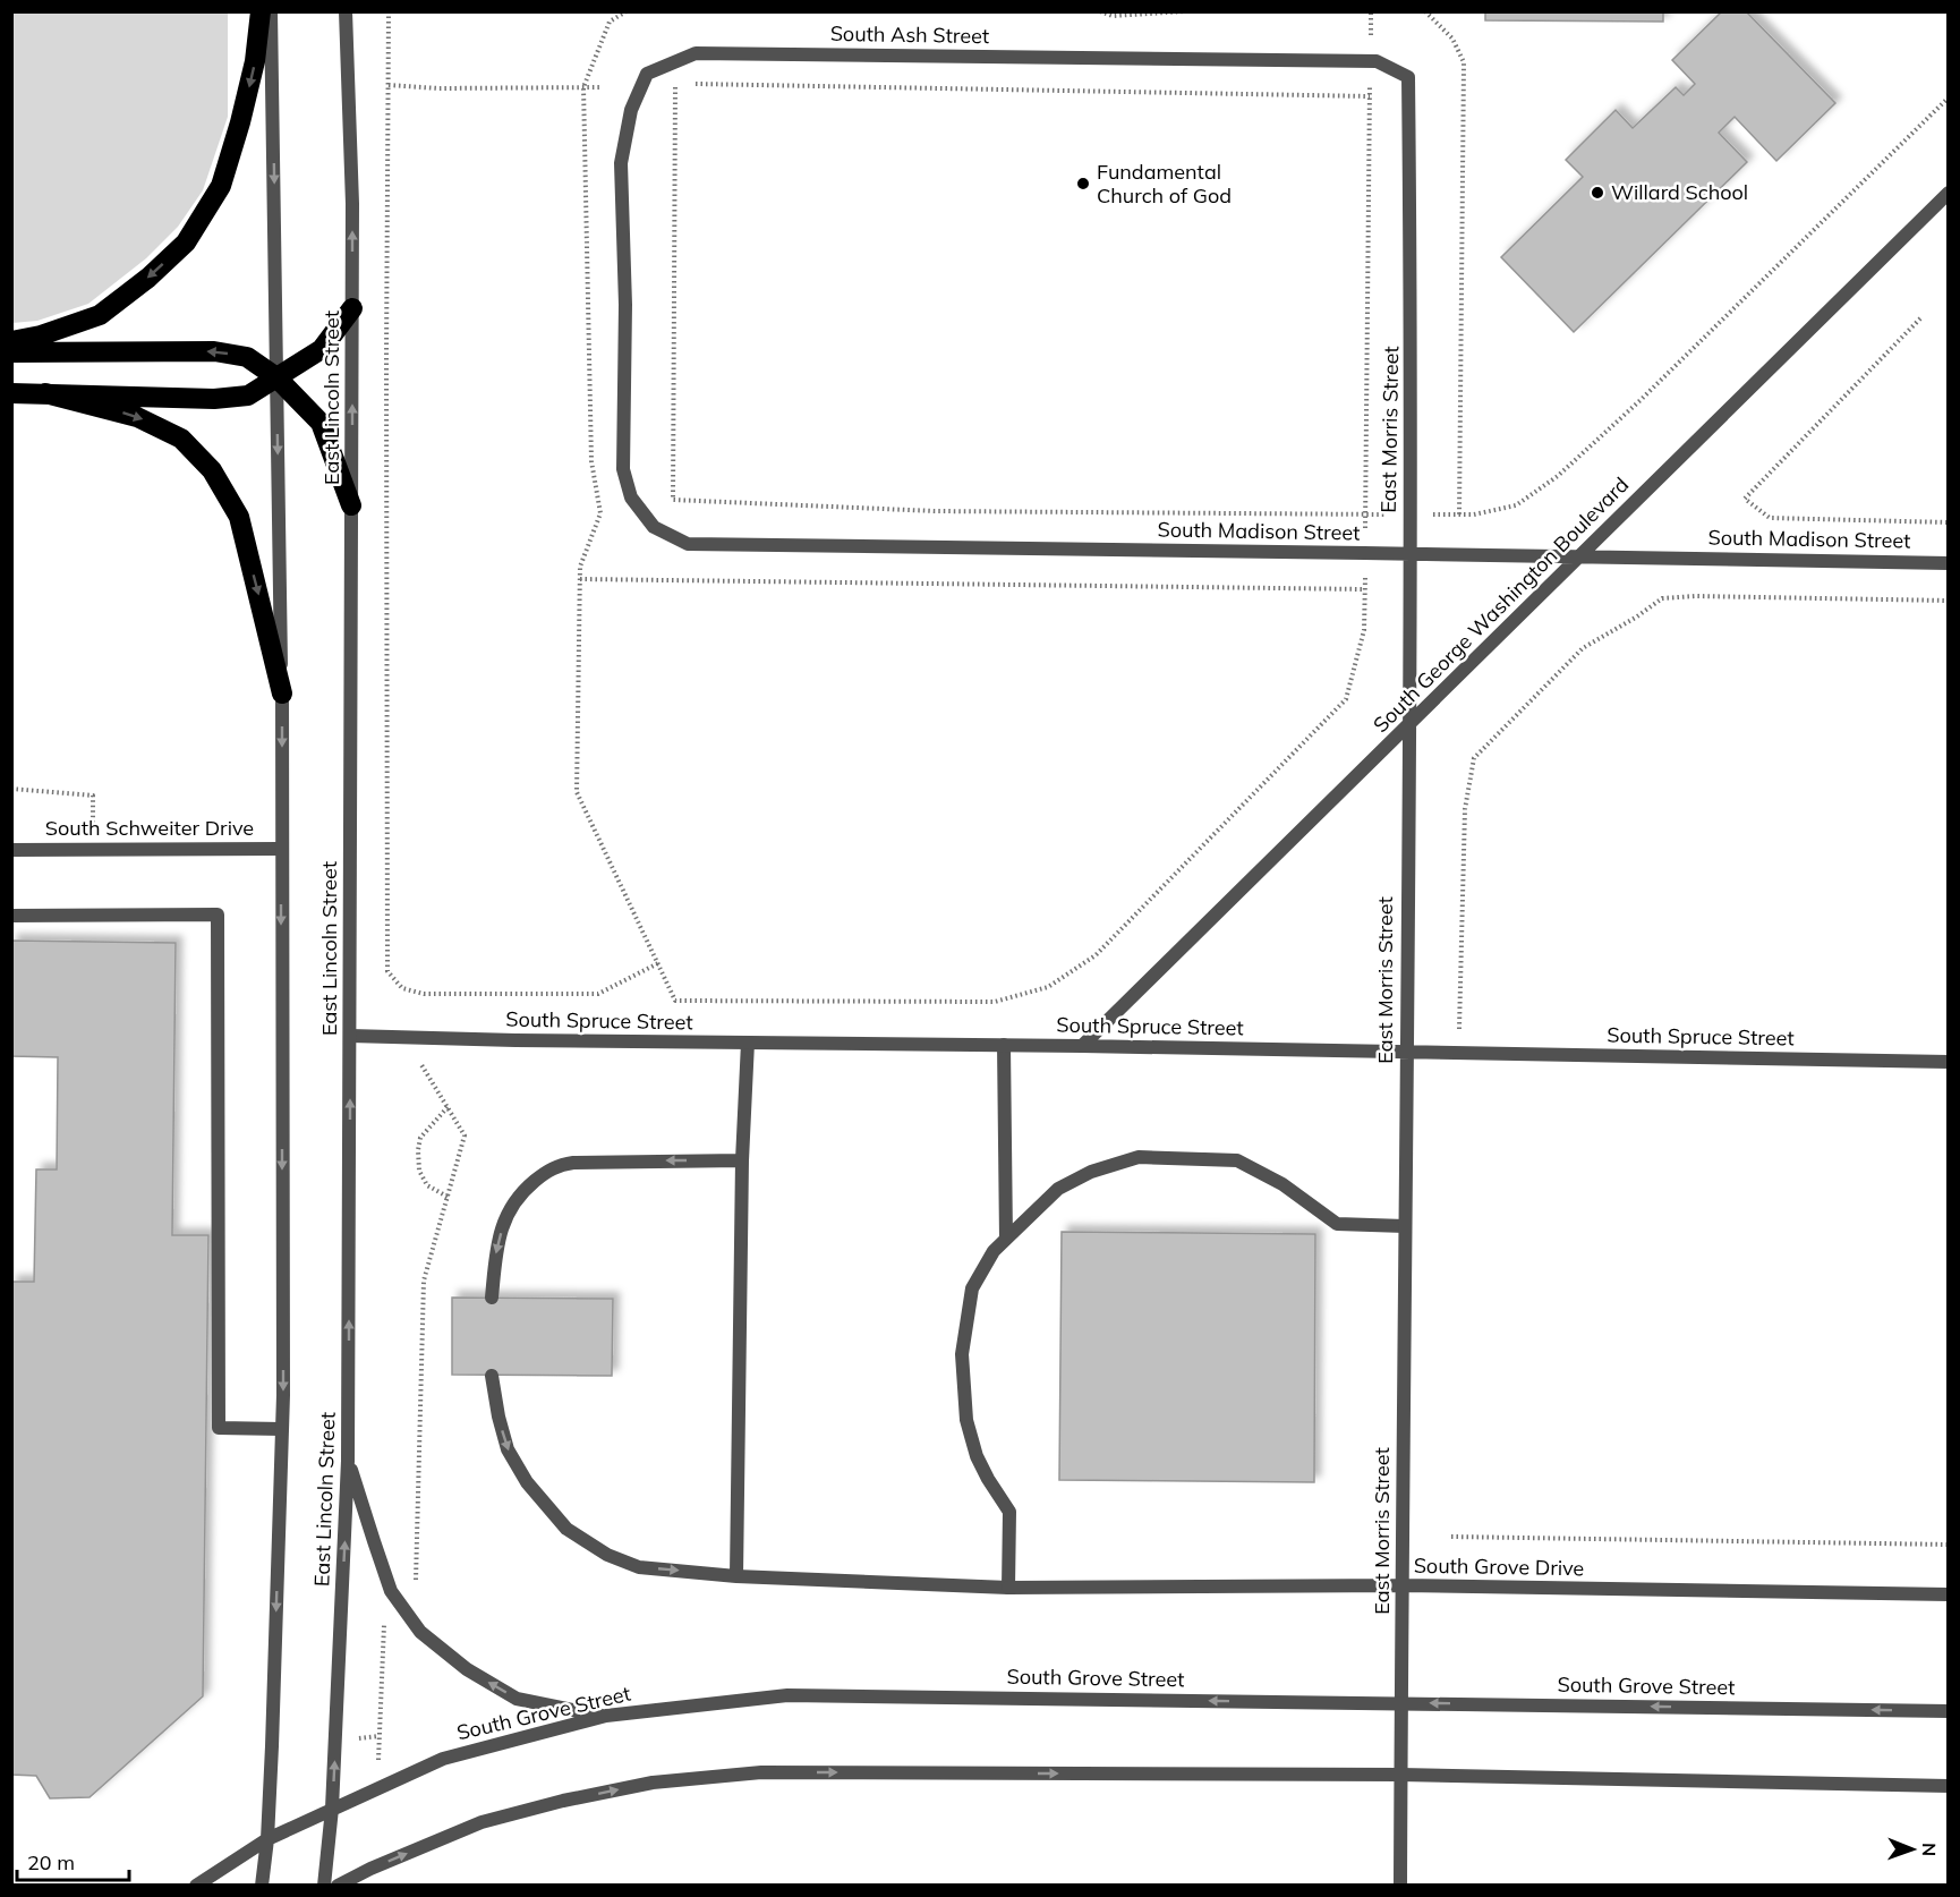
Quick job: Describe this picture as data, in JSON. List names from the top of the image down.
{
  "streets": {
    "street": [
      "South Ash Street",
      "East Lincoln Street",
      "East Morris Street",
      "South Madison Street",
      "South George Washington Boulevard",
      "South Schweiter Drive",
      "South Spruce Street",
      "South Grove Drive",
      "South Grove Street"
    ]
  },
  "crossings": [
    ["South Ash Street", "East Morris Street"],
    ["South Ash Street", "South Madison Street"],
    ["East Lincoln Street", "South Spruce Street"],
    ["East Lincoln Street", "South Grove Street"],
    ["East Morris Street", "South Madison Street"],
    ["East Morris Street", "South George Washington Boulevard"],
    ["East Morris Street", "South Spruce Street"],
    ["East Morris Street", "South Grove Drive"],
    ["East Morris Street", "South Grove Street"],
    ["South Madison Street", "South George Washington Boulevard"],
    ["South George Washington Boulevard", "South Spruce Street"]
  ],
  "places": ["Fundamental Church of God", "Willard School"],
  "scale_bar": "20 m",
  "north": "right"
}
